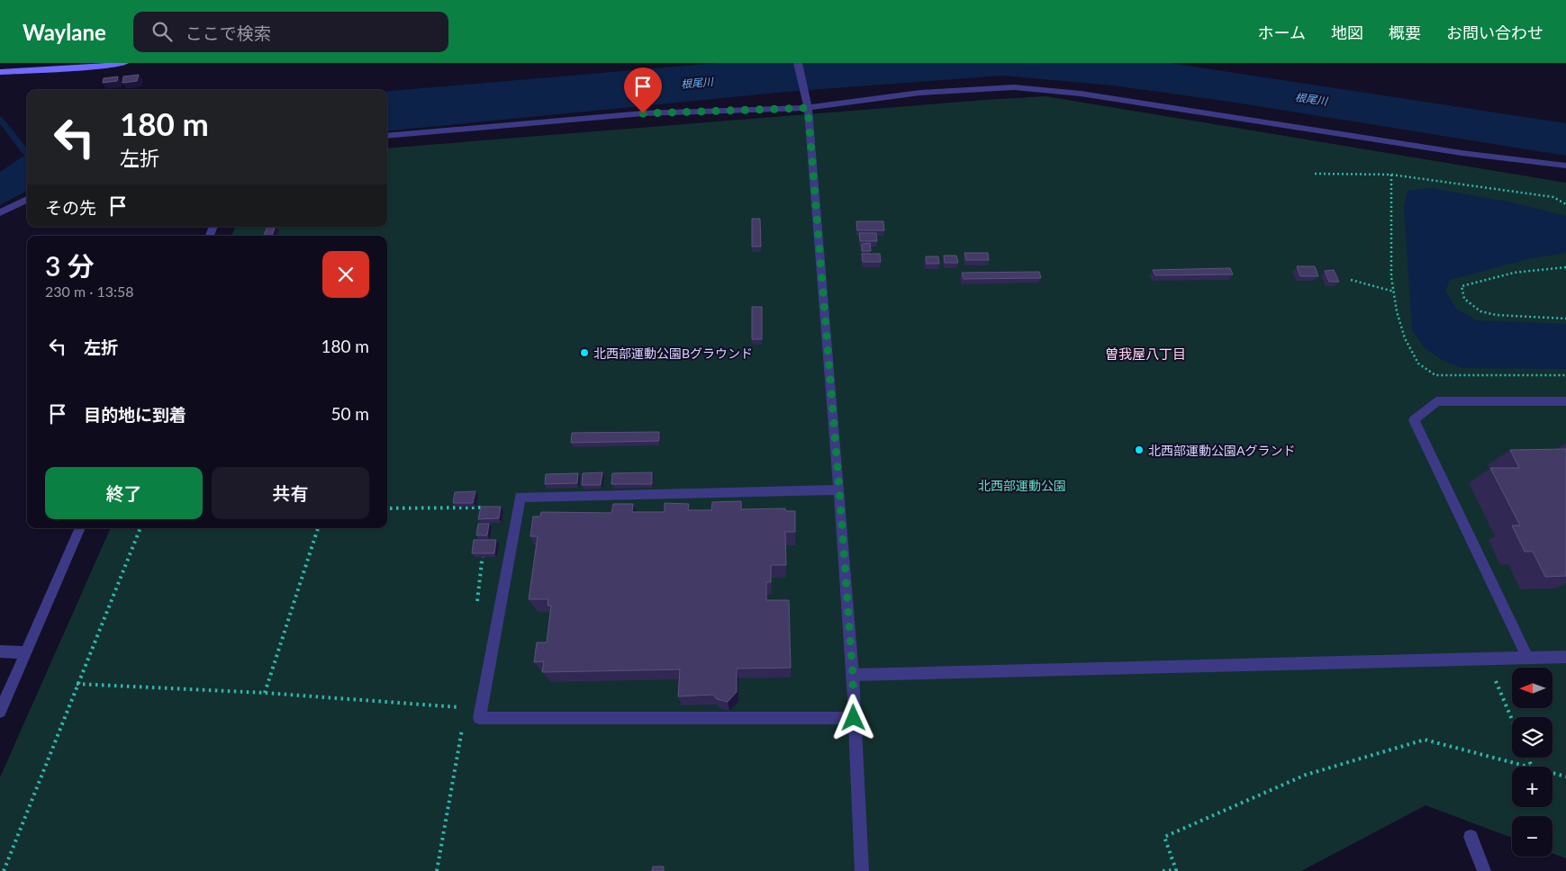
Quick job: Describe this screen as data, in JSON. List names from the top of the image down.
{
  "districts": ["曽我屋八丁目"],
  "water": ["根尾川"],
  "parks": ["北西部運動公園"],
  "places": ["北西部運動公園Bグラウンド", "北西部運動公園Aグランド"],
  "north": "left",
  "page": {
    "header": "Waylane",
    "search": "ここで検索",
    "nav": [
      "ホーム",
      "地図",
      "概要",
      "お問い合わせ"
    ],
    "turn": ["180 m", "左折"],
    "then": "その先",
    "heading": ["3 分", "230 m · 13:58"],
    "list": [
      {
        "name": "左折",
        "value": "180 m"
      },
      {
        "name": "目的地に到着",
        "value": "50 m"
      }
    ],
    "buttons": ["終了", "共有"],
    "map_buttons": ["+", "−"]
  }
}
